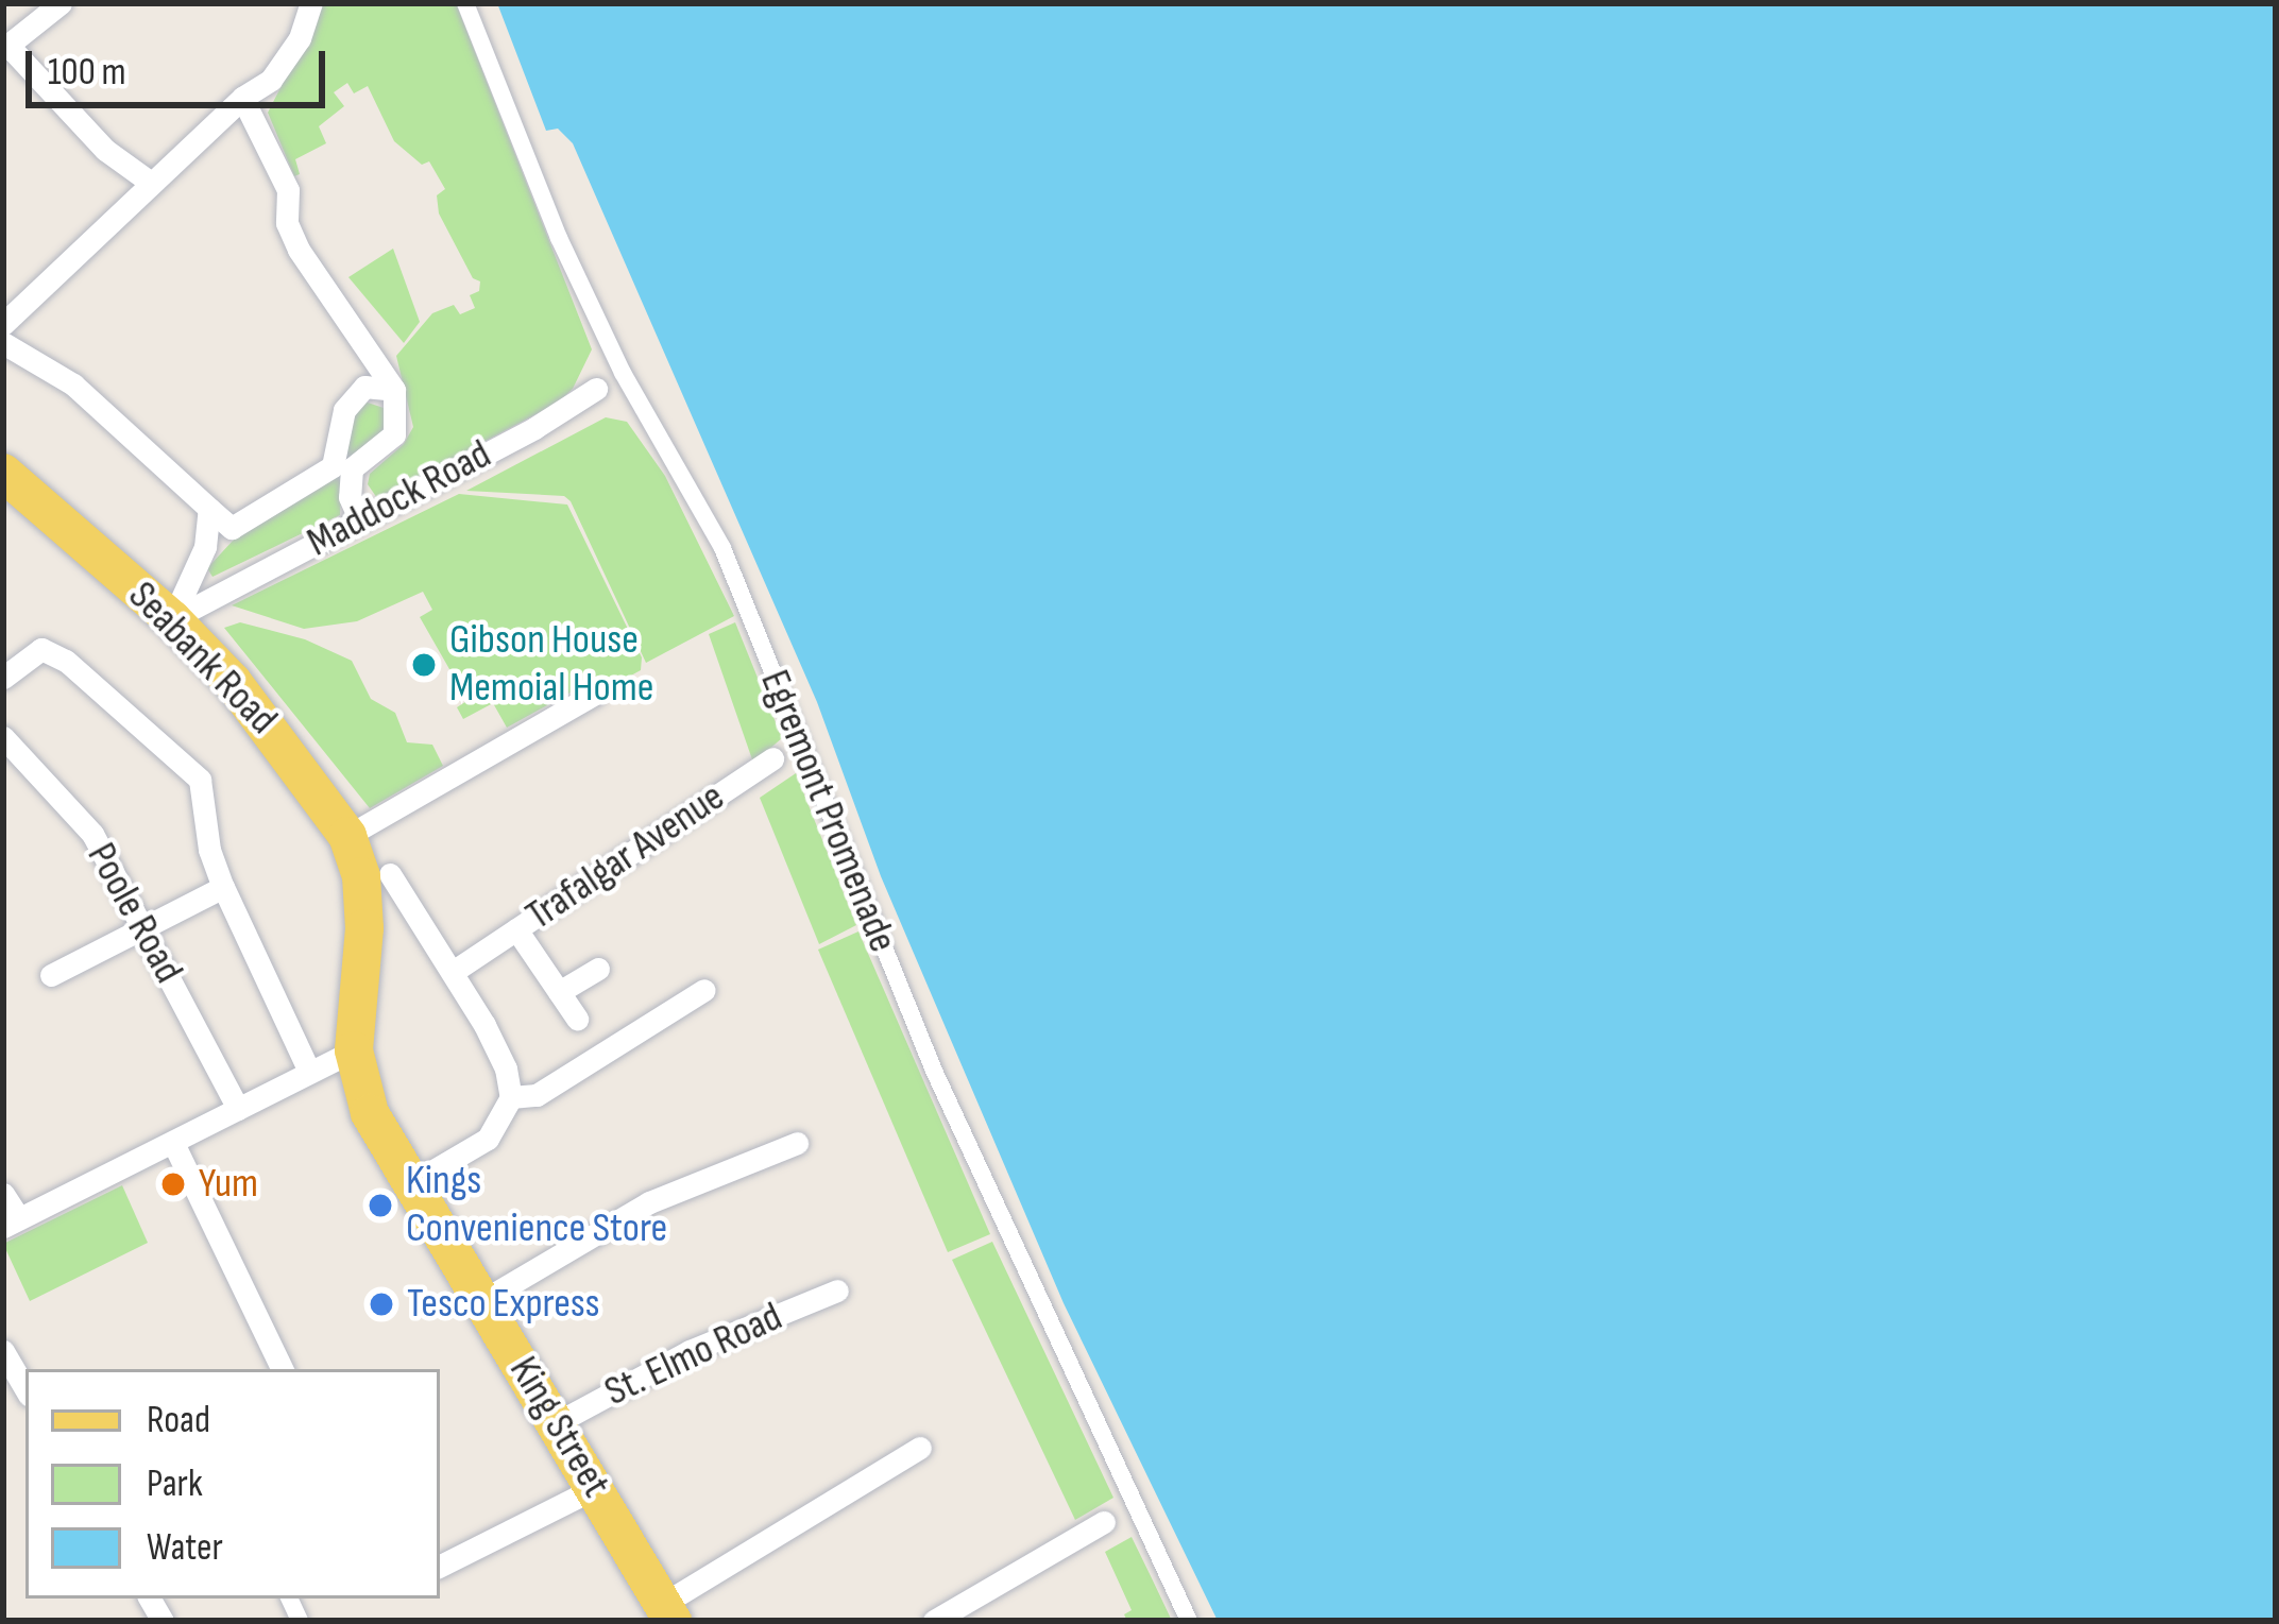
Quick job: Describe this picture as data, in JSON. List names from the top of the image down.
{
  "streets": {
    "main road": ["Seabank Road", "King Street"],
    "street": [
      "Maddock Road",
      "Egremont Promenade",
      "Trafalgar Avenue",
      "Poole Road",
      "St. Elmo Road"
    ]
  },
  "crossings": [
    ["Maddock Road", "Seabank Road"],
    ["Maddock Road", "Egremont Promenade"],
    ["Seabank Road", "Trafalgar Avenue"],
    ["Seabank Road", "King Street"],
    ["Egremont Promenade", "Trafalgar Avenue"],
    ["St. Elmo Road", "King Street"]
  ],
  "places": [
    "Gibson House Memoial Home",
    "Yum",
    "Kings Convenience Store",
    "Tesco Express"
  ],
  "legend": ["Road", "Park", "Water"],
  "scale_bar": "100 m"
}
